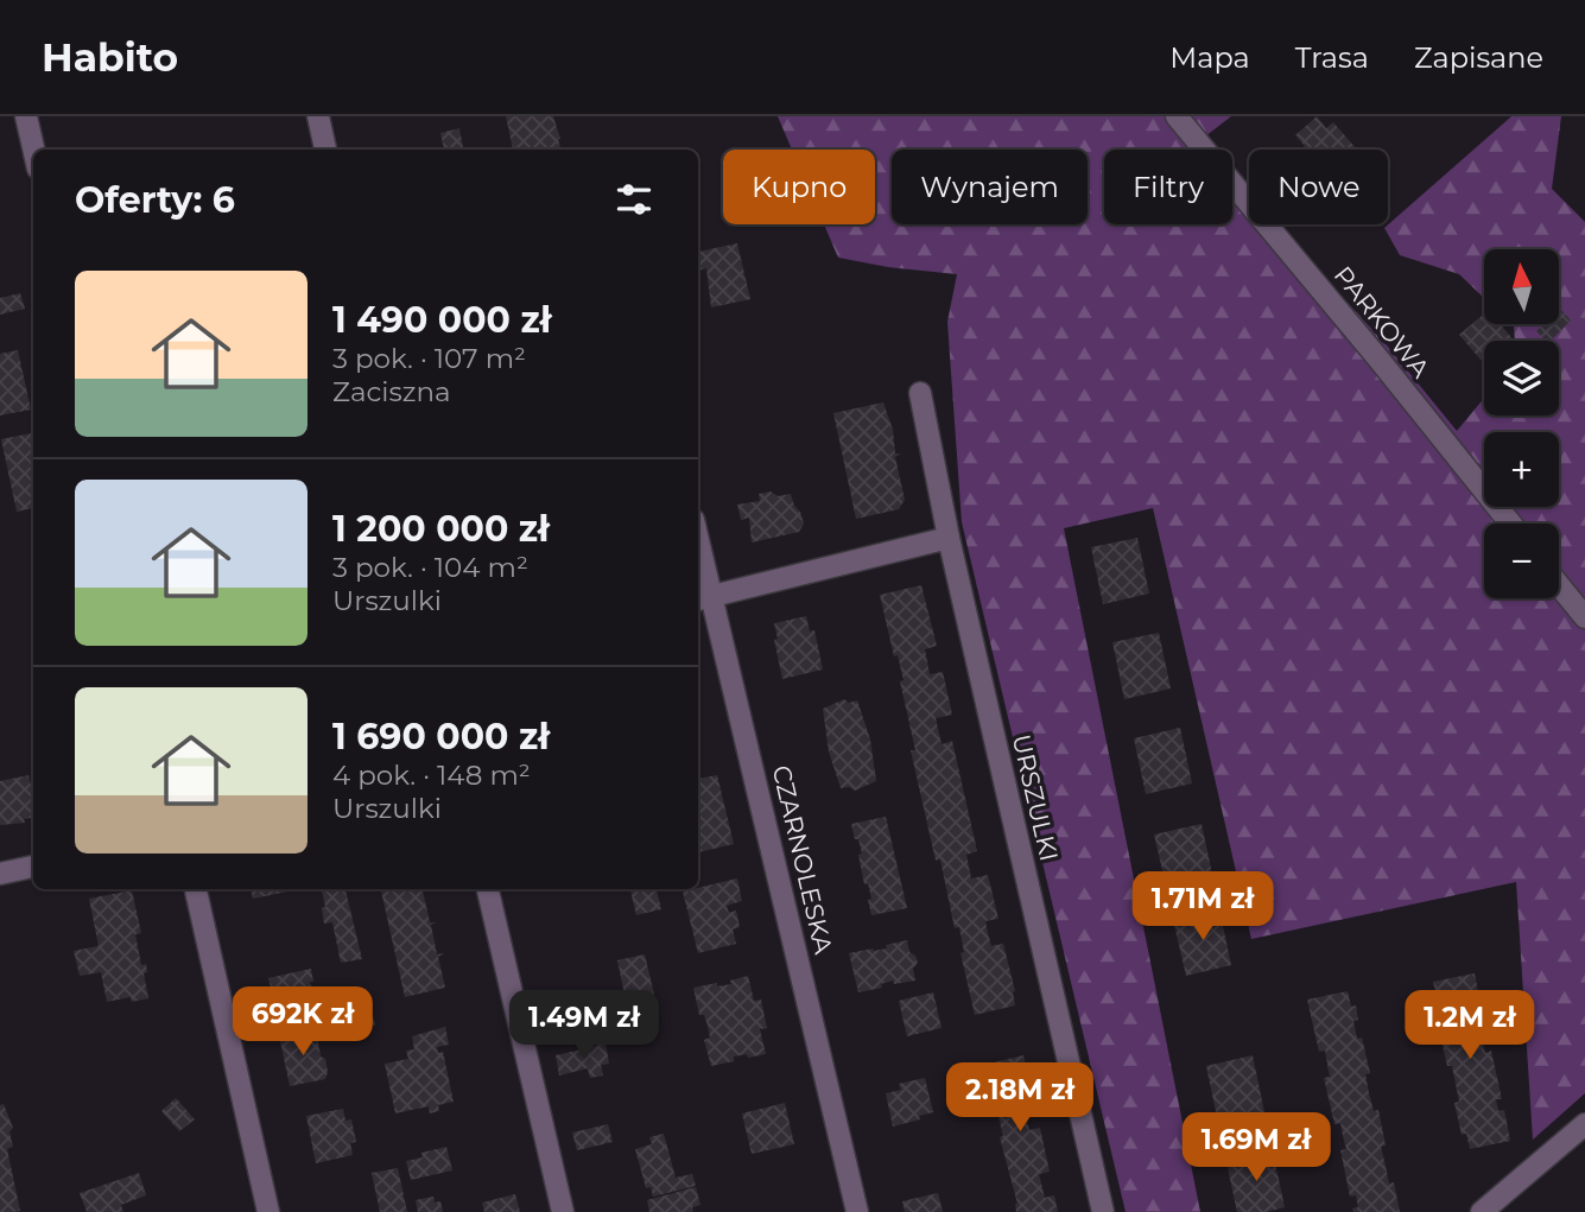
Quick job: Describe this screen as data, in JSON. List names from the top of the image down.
{
  "streets": {
    "street": ["PARKOWA", "URSZULKI", "CZARNOLESKA"]
  },
  "north": "top",
  "page": {
    "header": "Habito",
    "nav": ["Mapa", "Trasa", "Zapisane"],
    "chip": [
      "Kupno",
      "Wynajem",
      "Filtry",
      "Nowe"
    ],
    "heading": "Oferty: 6",
    "map_buttons": ["+", "−"],
    "list": [
      {
        "name": "1 490 000 zł",
        "note": "3 pok. · 107 m² · Zaciszna"
      },
      {
        "name": "1 200 000 zł",
        "note": "3 pok. · 104 m² · Urszulki"
      },
      {
        "name": "1 690 000 zł",
        "note": "4 pok. · 148 m² · Urszulki"
      }
    ],
    "price": [
      "1.71M zł",
      "692K zł",
      "1.49M zł",
      "1.2M zł",
      "2.18M zł",
      "1.69M zł"
    ]
  }
}
